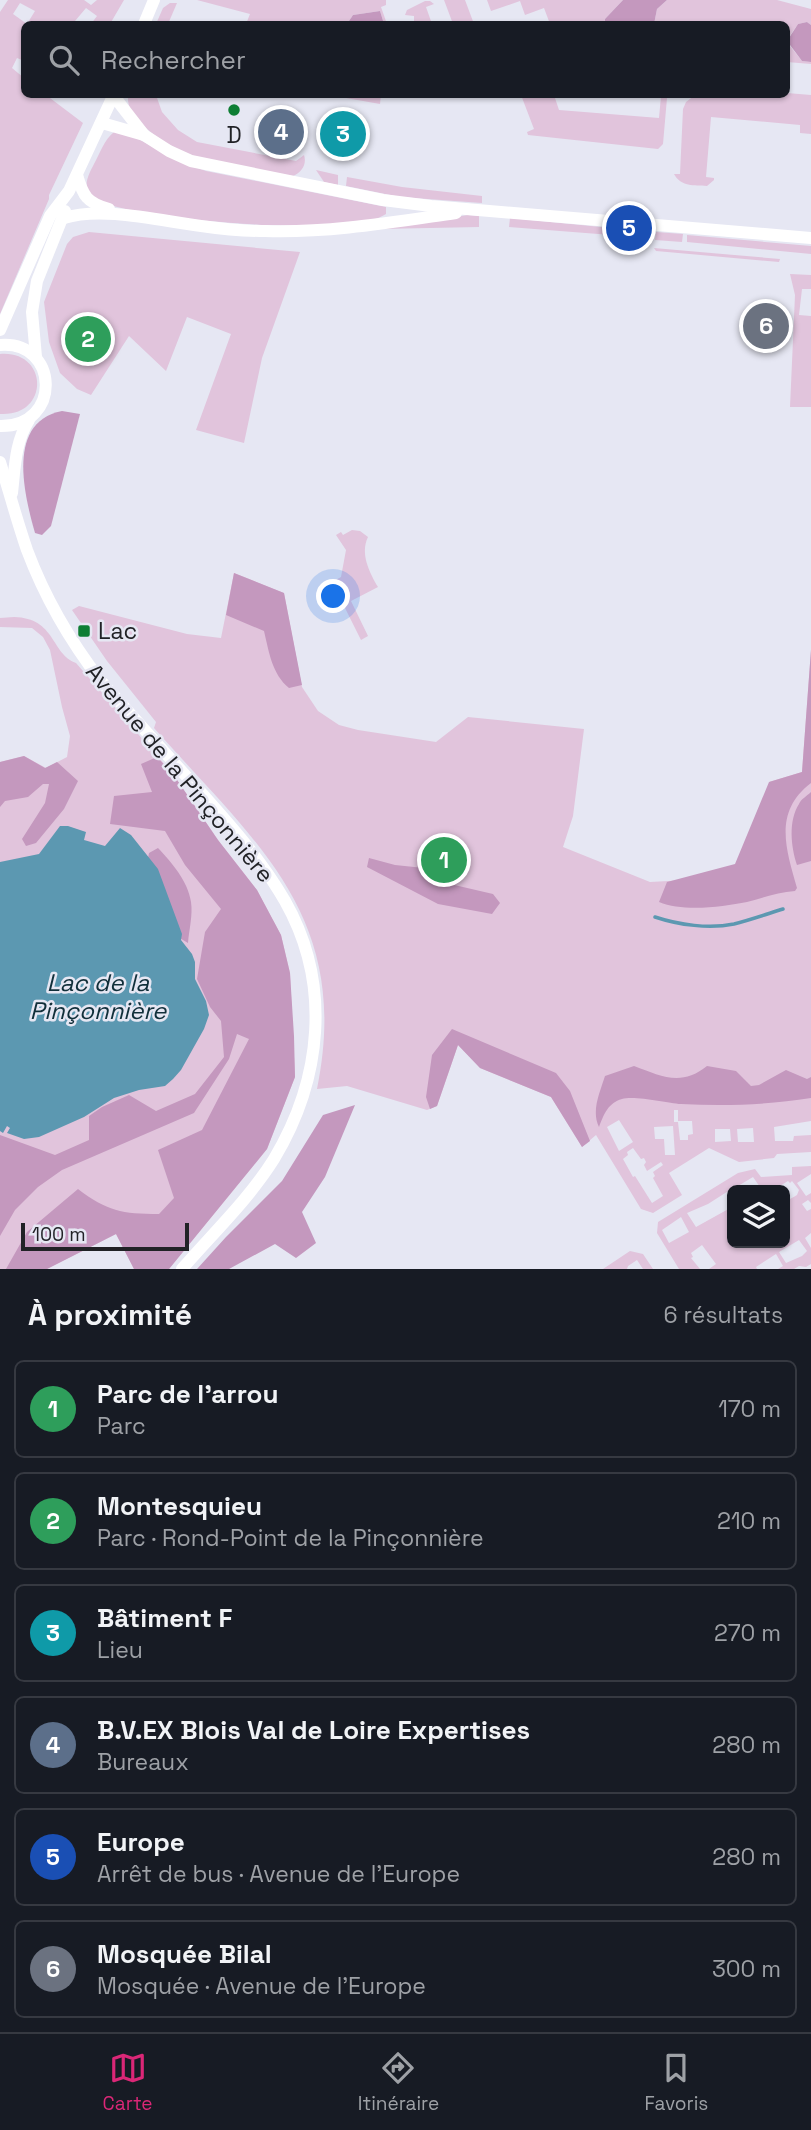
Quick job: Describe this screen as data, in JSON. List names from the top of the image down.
{
  "streets": {
    "main road": ["Avenue de la Pinçonnière"]
  },
  "water": ["Lac de la Pinçonnière"],
  "places": {
    "other": ["D"],
    "transit": ["Lac"]
  },
  "scale_bar": "100 m",
  "page": {
    "search": "Rechercher",
    "pins": [
      "4",
      "3",
      "5",
      "6",
      "2",
      "1"
    ],
    "scale": "100 m",
    "heading": ["À proximité", "6 résultats"],
    "list": [
      {
        "mark": "1",
        "name": "Parc de l'arrou",
        "note": "Parc",
        "value": "170 m"
      },
      {
        "mark": "2",
        "name": "Montesquieu",
        "note": "Parc · Rond-Point de la Pinçonnière",
        "value": "210 m"
      },
      {
        "mark": "3",
        "name": "Bâtiment F",
        "note": "Lieu",
        "value": "270 m"
      },
      {
        "mark": "4",
        "name": "B.V.EX Blois Val de Loire Expertises",
        "note": "Bureaux",
        "value": "280 m"
      },
      {
        "mark": "5",
        "name": "Europe",
        "note": "Arrêt de bus · Avenue de l'Europe",
        "value": "280 m"
      },
      {
        "mark": "6",
        "name": "Mosquée Bilal",
        "note": "Mosquée · Avenue de l'Europe",
        "value": "300 m"
      }
    ],
    "nav": ["Carte", "Itinéraire", "Favoris"]
  }
}
